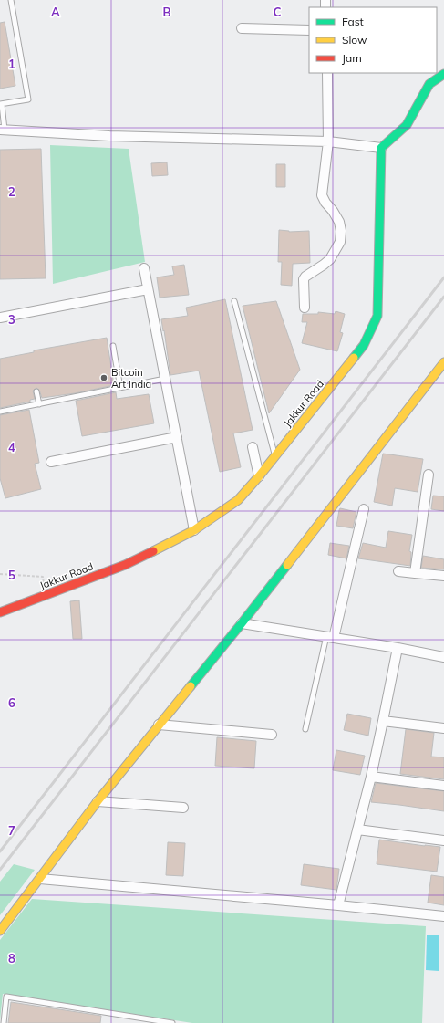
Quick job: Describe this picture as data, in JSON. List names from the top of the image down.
{
  "streets": {
    "street": ["Jakkur Road"]
  },
  "places": ["Bitcoin Art India"],
  "legend": ["Fast", "Slow", "Jam"],
  "grid": {
    "columns": ["A", "B", "C"],
    "rows": [
      "1",
      "2",
      "3",
      "4",
      "5",
      "6",
      "7",
      "8"
    ]
  }
}
